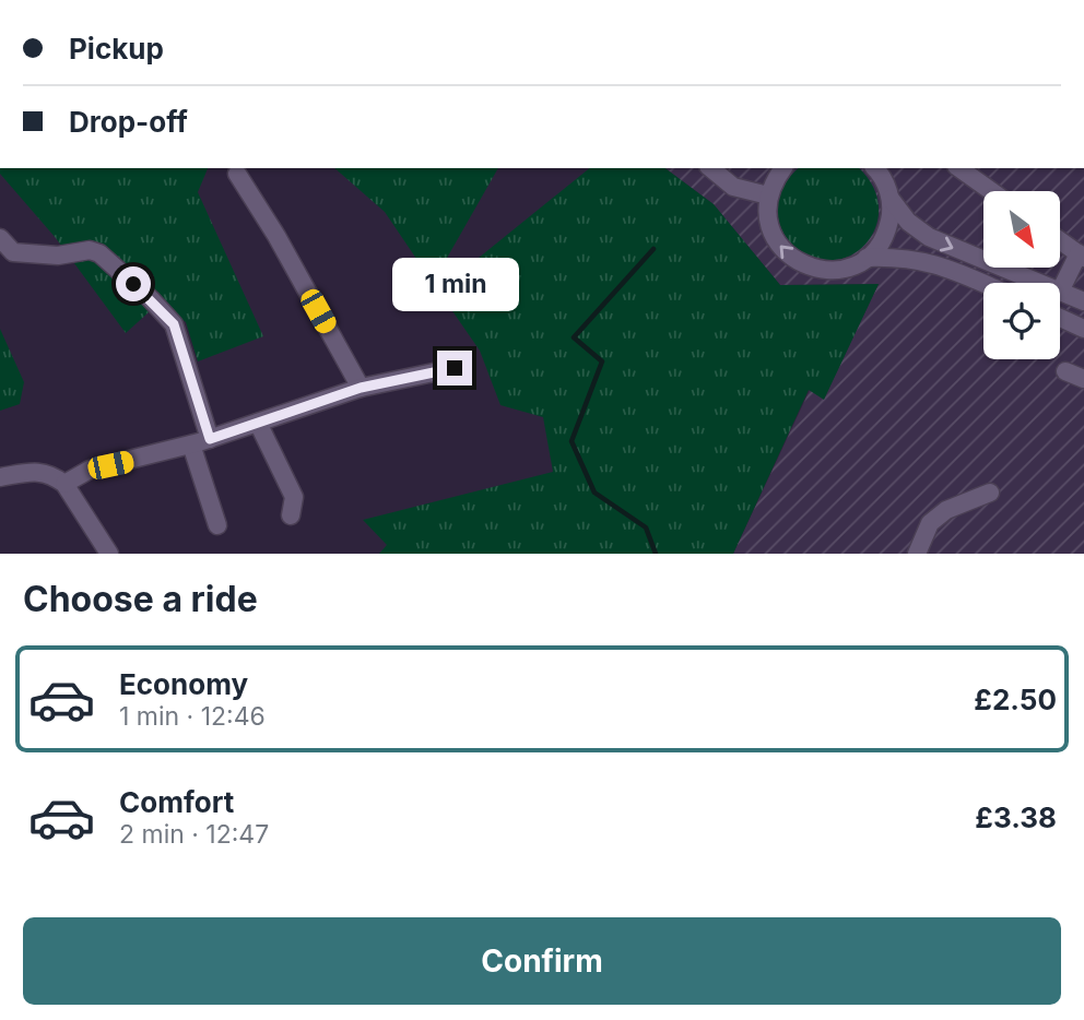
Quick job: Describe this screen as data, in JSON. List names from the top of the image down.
{
  "north": "bottom right",
  "page": {
    "banner": ["Pickup", "Drop-off"],
    "bubble": "1 min",
    "heading": "Choose a ride",
    "list": [
      {
        "name": "Economy",
        "note": "1 min · 12:46",
        "value": "£2.50"
      },
      {
        "name": "Comfort",
        "note": "2 min · 12:47",
        "value": "£3.38"
      }
    ],
    "buttons": "Confirm"
  }
}
